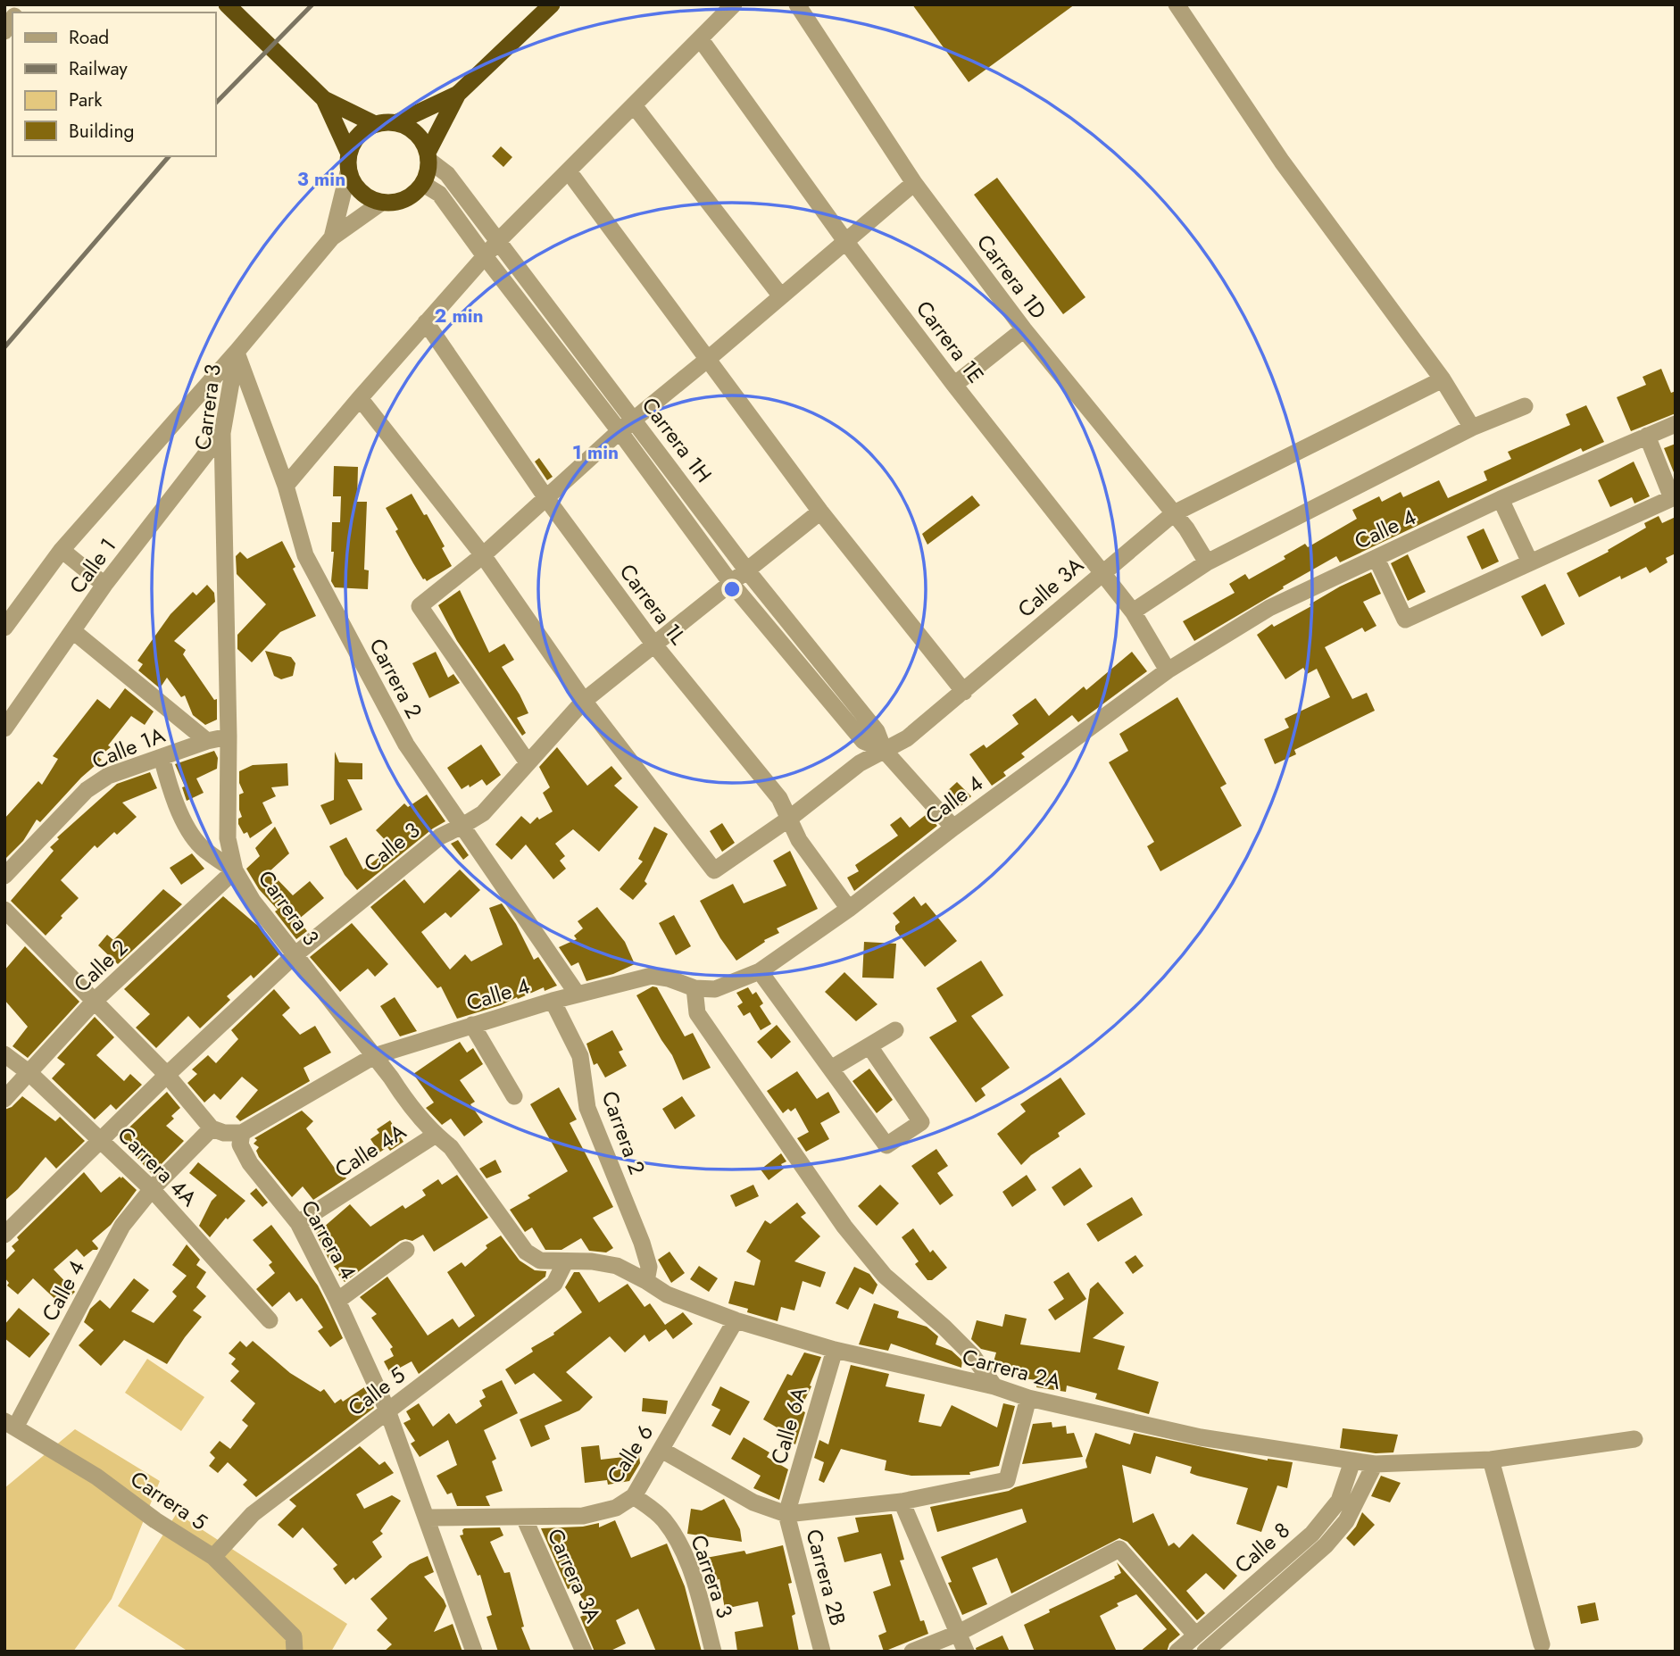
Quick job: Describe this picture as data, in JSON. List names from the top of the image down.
{
  "streets": {
    "street": [
      "Carrera 1D",
      "Carrera 1E",
      "Carrera 3",
      "Carrera 1H",
      "Calle 4",
      "Calle 1",
      "Calle 3A",
      "Carrera 1L",
      "Carrera 2",
      "Calle 1A",
      "Calle 3",
      "Calle 2",
      "Calle 4A",
      "Carrera 4A",
      "Carrera 4",
      "Carrera 2A",
      "Calle 5",
      "Calle 6A",
      "Calle 6",
      "Carrera 5",
      "Calle 8",
      "Carrera 3A",
      "Carrera 2B"
    ]
  },
  "crossings": [
    ["Carrera 1D", "Calle 3A"],
    ["Carrera 1E", "Calle 4"],
    ["Carrera 1E", "Calle 3A"],
    ["Carrera 3", "Calle 4"],
    ["Carrera 3", "Calle 1"],
    ["Carrera 3", "Carrera 2"],
    ["Carrera 3", "Calle 1A"],
    ["Carrera 3", "Calle 3"],
    ["Carrera 3", "Calle 2"],
    ["Carrera 3", "Calle 4A"],
    ["Carrera 3", "Carrera 2A"],
    ["Carrera 3", "Calle 5"],
    ["Carrera 3", "Calle 6"],
    ["Carrera 1H", "Calle 4"],
    ["Carrera 1H", "Calle 3A"],
    ["Carrera 1H", "Calle 3"],
    ["Calle 4", "Carrera 1L"],
    ["Calle 4", "Carrera 2"],
    ["Calle 4", "Carrera 4A"],
    ["Calle 4", "Carrera 4"],
    ["Calle 4", "Carrera 5"],
    ["Calle 3A", "Carrera 1L"],
    ["Calle 3A", "Calle 3"],
    ["Carrera 1L", "Calle 3"],
    ["Carrera 2", "Calle 3"],
    ["Carrera 2", "Carrera 2A"],
    ["Calle 3", "Carrera 4A"],
    ["Calle 2", "Carrera 4A"],
    ["Calle 4A", "Carrera 4"],
    ["Carrera 4", "Calle 5"],
    ["Carrera 4", "Calle 6"],
    ["Carrera 2A", "Calle 6A"],
    ["Carrera 2A", "Calle 6"],
    ["Carrera 2A", "Calle 8"],
    ["Calle 5", "Carrera 5"],
    ["Calle 6A", "Carrera 2B"],
    ["Calle 6", "Carrera 3A"]
  ],
  "legend": [
    "Road",
    "Railway",
    "Park",
    "Building"
  ],
  "rings": ["3 min", "2 min", "1 min"]
}
